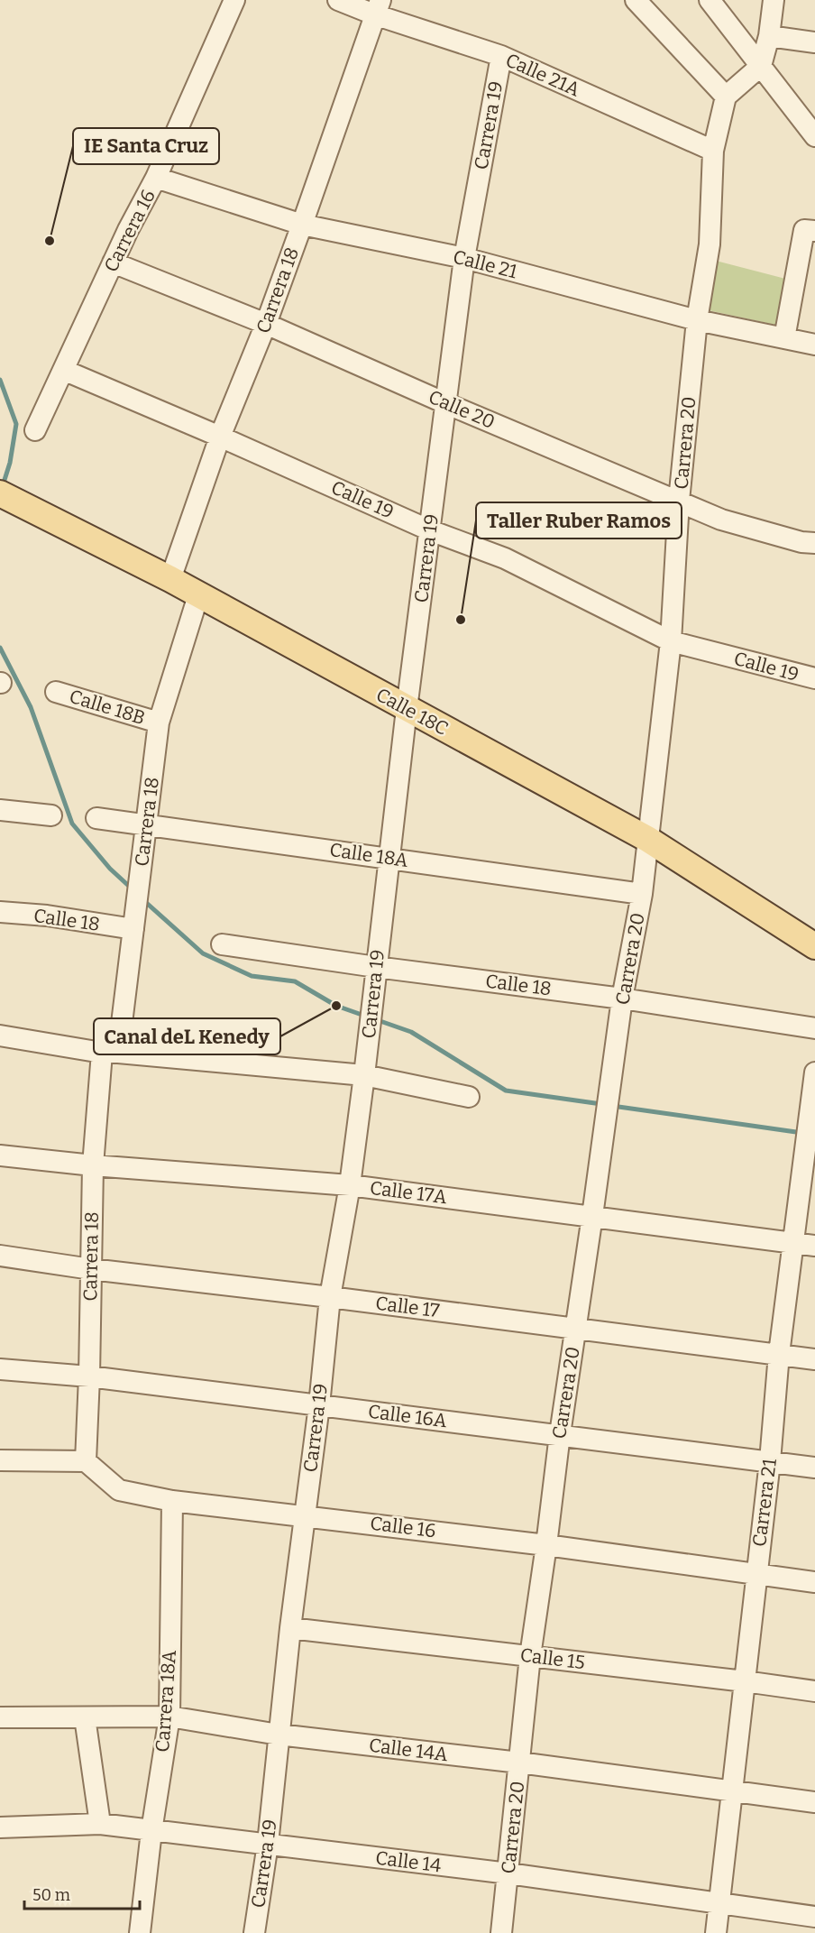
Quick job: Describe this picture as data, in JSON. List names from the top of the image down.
{
  "streets": {
    "main road": ["Calle 18C"],
    "street": [
      "Calle 21A",
      "Carrera 19",
      "Carrera 16",
      "Calle 21",
      "Carrera 18",
      "Calle 20",
      "Carrera 20",
      "Calle 19",
      "Calle 18B",
      "Calle 18A",
      "Calle 18",
      "Calle 17A",
      "Calle 17",
      "Calle 16A",
      "Carrera 21",
      "Calle 16",
      "Calle 15",
      "Carrera 18A",
      "Calle 14A",
      "Calle 14"
    ]
  },
  "crossings": [
    ["Calle 21A", "Carrera 19"],
    ["Calle 21A", "Carrera 18"],
    ["Calle 21A", "Carrera 20"],
    ["Carrera 19", "Calle 21"],
    ["Carrera 19", "Calle 20"],
    ["Carrera 19", "Calle 19"],
    ["Carrera 19", "Calle 18C"],
    ["Carrera 19", "Calle 18A"],
    ["Carrera 19", "Calle 18"],
    ["Carrera 19", "Calle 17A"],
    ["Carrera 19", "Calle 17"],
    ["Carrera 19", "Calle 16A"],
    ["Carrera 19", "Calle 16"],
    ["Carrera 19", "Calle 15"],
    ["Carrera 19", "Calle 14A"],
    ["Carrera 19", "Calle 14"],
    ["Carrera 16", "Calle 21"],
    ["Carrera 16", "Calle 20"],
    ["Carrera 16", "Calle 19"],
    ["Calle 21", "Carrera 18"],
    ["Calle 21", "Carrera 20"],
    ["Carrera 18", "Calle 20"],
    ["Carrera 18", "Calle 19"],
    ["Carrera 18", "Calle 18B"],
    ["Carrera 18", "Calle 18C"],
    ["Carrera 18", "Calle 18A"],
    ["Carrera 18", "Calle 18"],
    ["Carrera 18", "Calle 17A"],
    ["Carrera 18", "Calle 17"],
    ["Carrera 18", "Calle 16A"],
    ["Carrera 18", "Calle 16"],
    ["Calle 20", "Carrera 20"],
    ["Carrera 20", "Calle 19"],
    ["Carrera 20", "Calle 18C"],
    ["Carrera 20", "Calle 18A"],
    ["Carrera 20", "Calle 18"],
    ["Carrera 20", "Calle 17A"],
    ["Carrera 20", "Calle 17"],
    ["Carrera 20", "Calle 16A"],
    ["Carrera 20", "Calle 16"],
    ["Carrera 20", "Calle 15"],
    ["Carrera 20", "Calle 14A"],
    ["Carrera 20", "Calle 14"],
    ["Calle 17A", "Carrera 21"],
    ["Calle 17", "Carrera 21"],
    ["Calle 16A", "Carrera 21"],
    ["Carrera 21", "Calle 16"],
    ["Carrera 21", "Calle 15"],
    ["Carrera 21", "Calle 14A"],
    ["Carrera 21", "Calle 14"],
    ["Calle 16", "Carrera 18A"],
    ["Carrera 18A", "Calle 14A"],
    ["Carrera 18A", "Calle 14"]
  ],
  "places": ["IE Santa Cruz", "Taller Ruber Ramos", "Canal deL Kenedy"],
  "scale_bar": "50 m"
}
